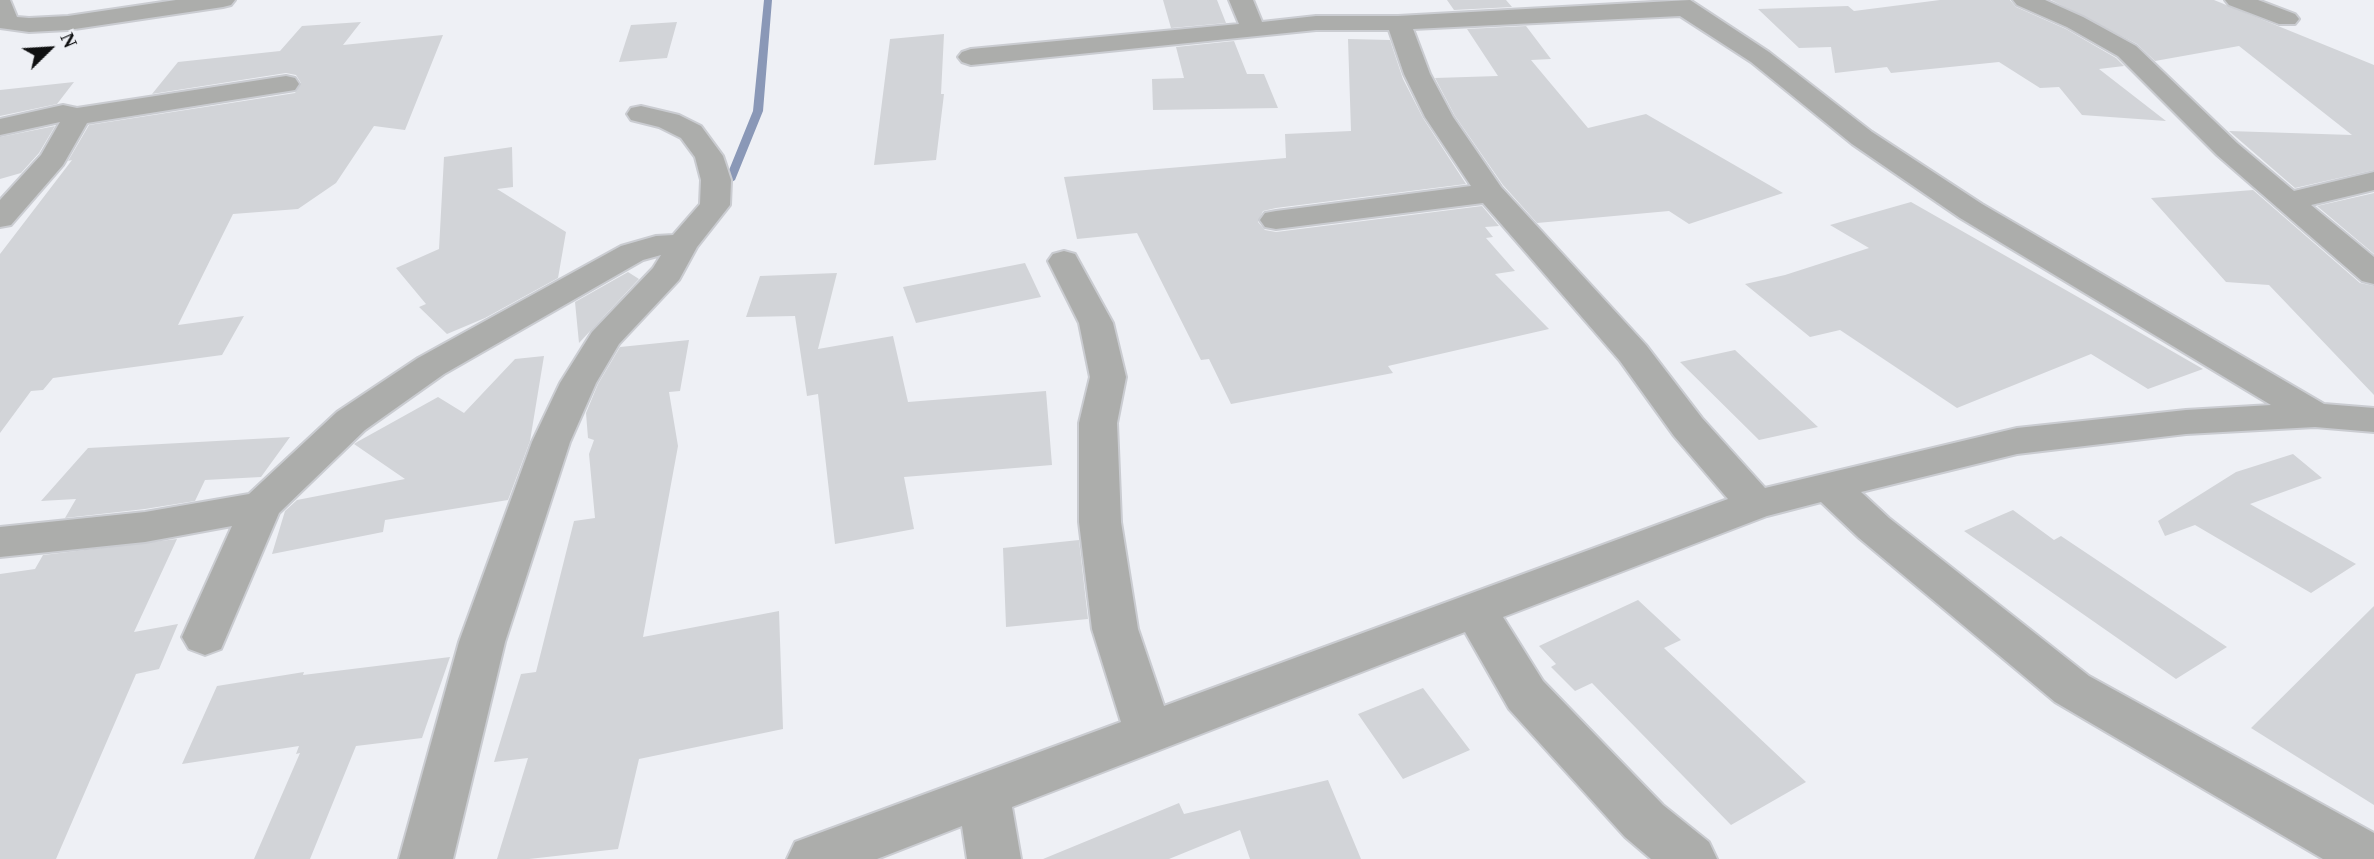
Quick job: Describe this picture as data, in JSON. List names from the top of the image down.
{
  "north": "top right"
}
